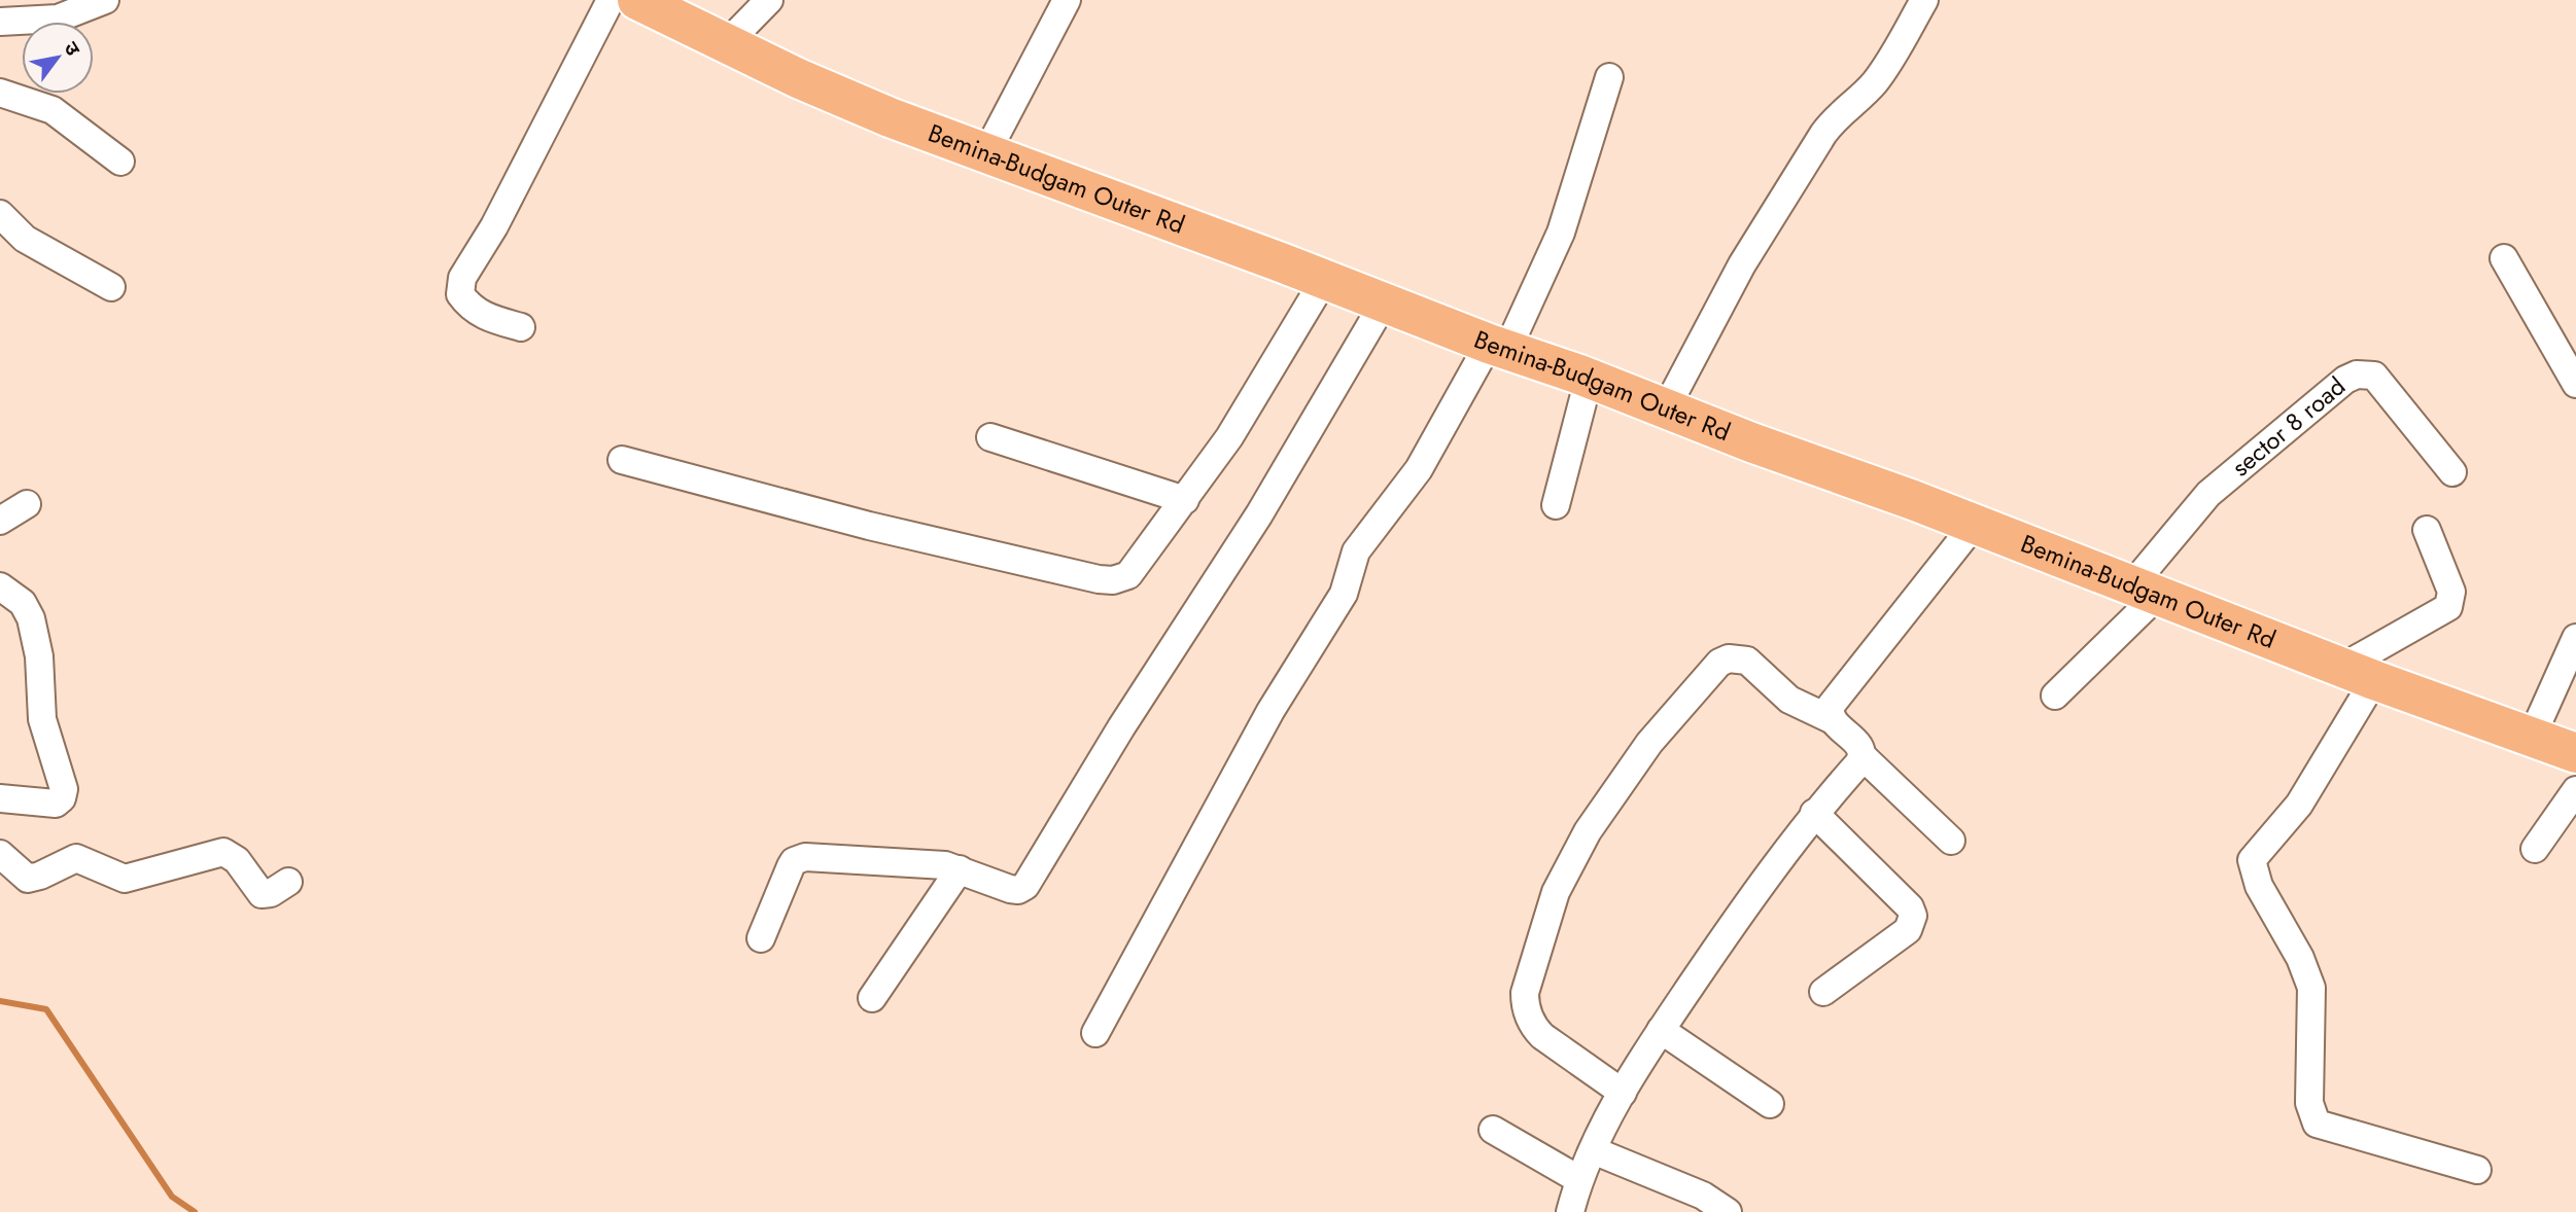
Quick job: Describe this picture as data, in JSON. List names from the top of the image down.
{
  "streets": {
    "highway": ["Bemina-Budgam Outer Rd"],
    "street": ["sector 8 road"]
  },
  "crossings": [
    ["Bemina-Budgam Outer Rd", "sector 8 road"]
  ],
  "north": "top right"
}
